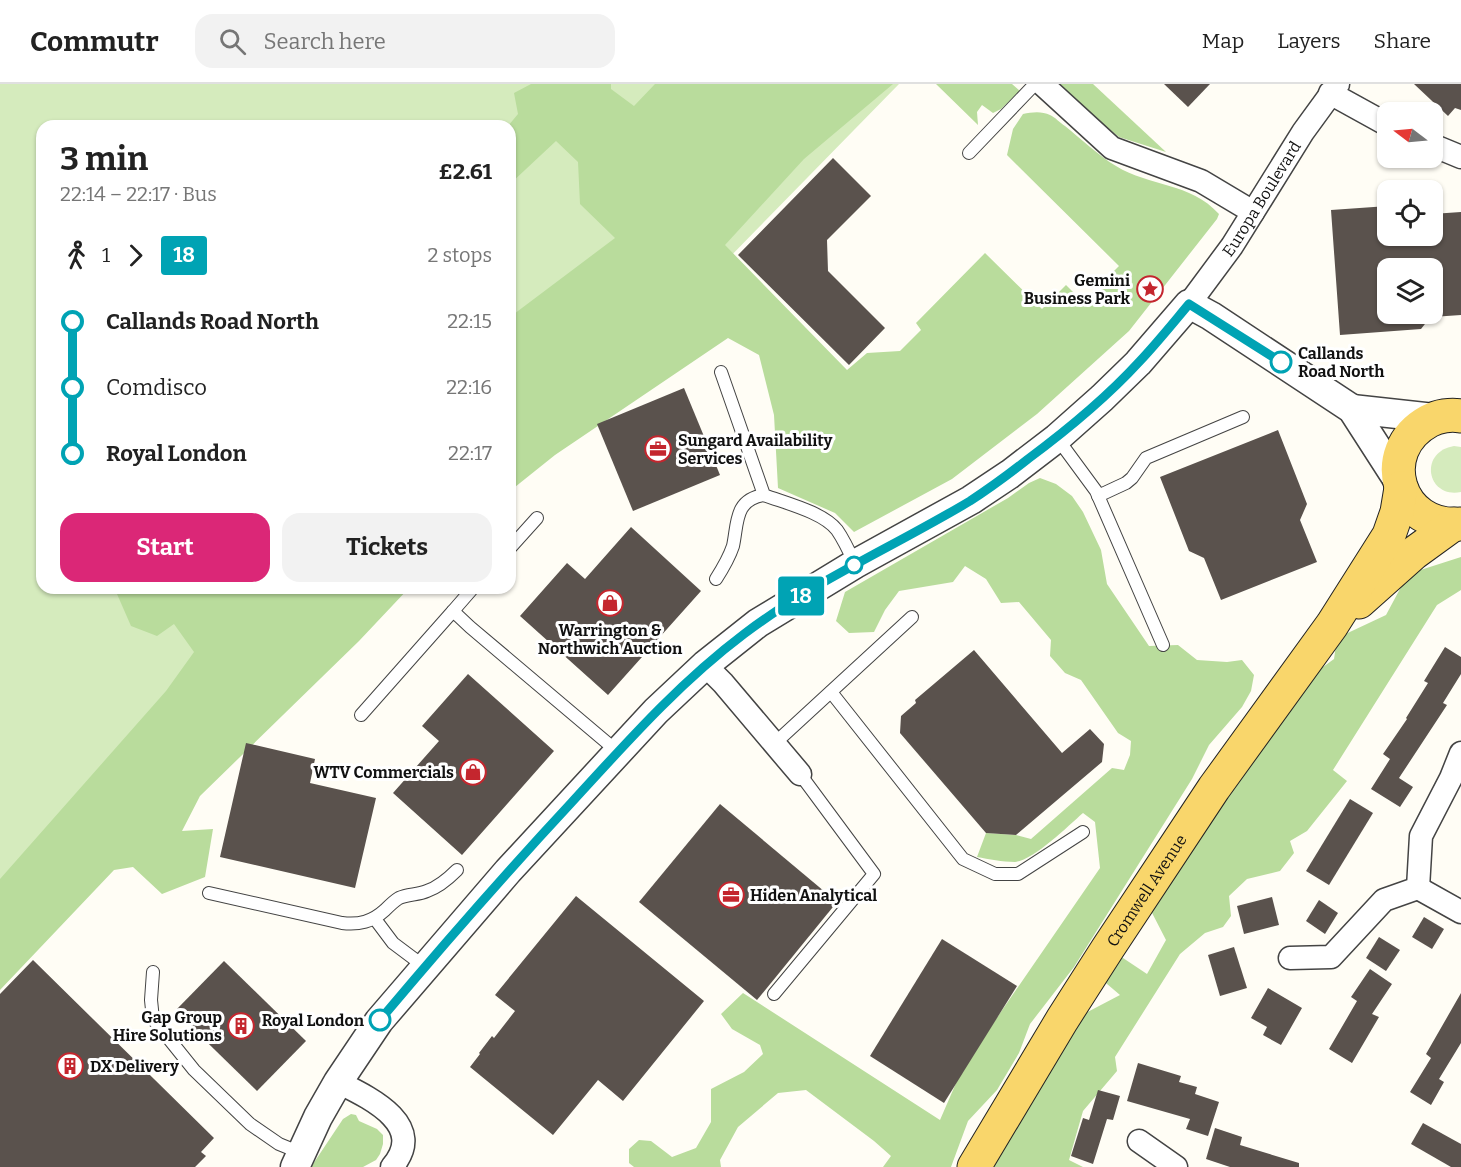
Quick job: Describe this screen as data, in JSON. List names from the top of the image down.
{
  "streets": {
    "main road": ["Cromwell Avenue"],
    "street": ["Europa Boulevard"]
  },
  "places": {
    "place": ["Gemini Business Park"],
    "other": ["Callands Road North", "Royal London"],
    "office": ["Sungard Availability Services", "Hiden Analytical"],
    "shop": ["Warrington & Northwich Auction", "WTV Commercials"],
    "building": ["Gap Group Hire Solutions", "DX Delivery"]
  },
  "lines": ["bus line 18"],
  "north": "left",
  "page": {
    "header": "Commutr",
    "search": "Search here",
    "nav": ["Map", "Layers", "Share"],
    "on_map": "18",
    "heading": ["3 min", "22:14 – 22:17 · Bus", "£2.61"],
    "legs": ["1", "18", "2 stops"],
    "list": [
      {
        "name": "Callands Road North",
        "value": "22:15"
      },
      {
        "name": "Comdisco",
        "value": "22:16"
      },
      {
        "name": "Royal London",
        "value": "22:17"
      }
    ],
    "buttons": ["Start", "Tickets"]
  }
}
